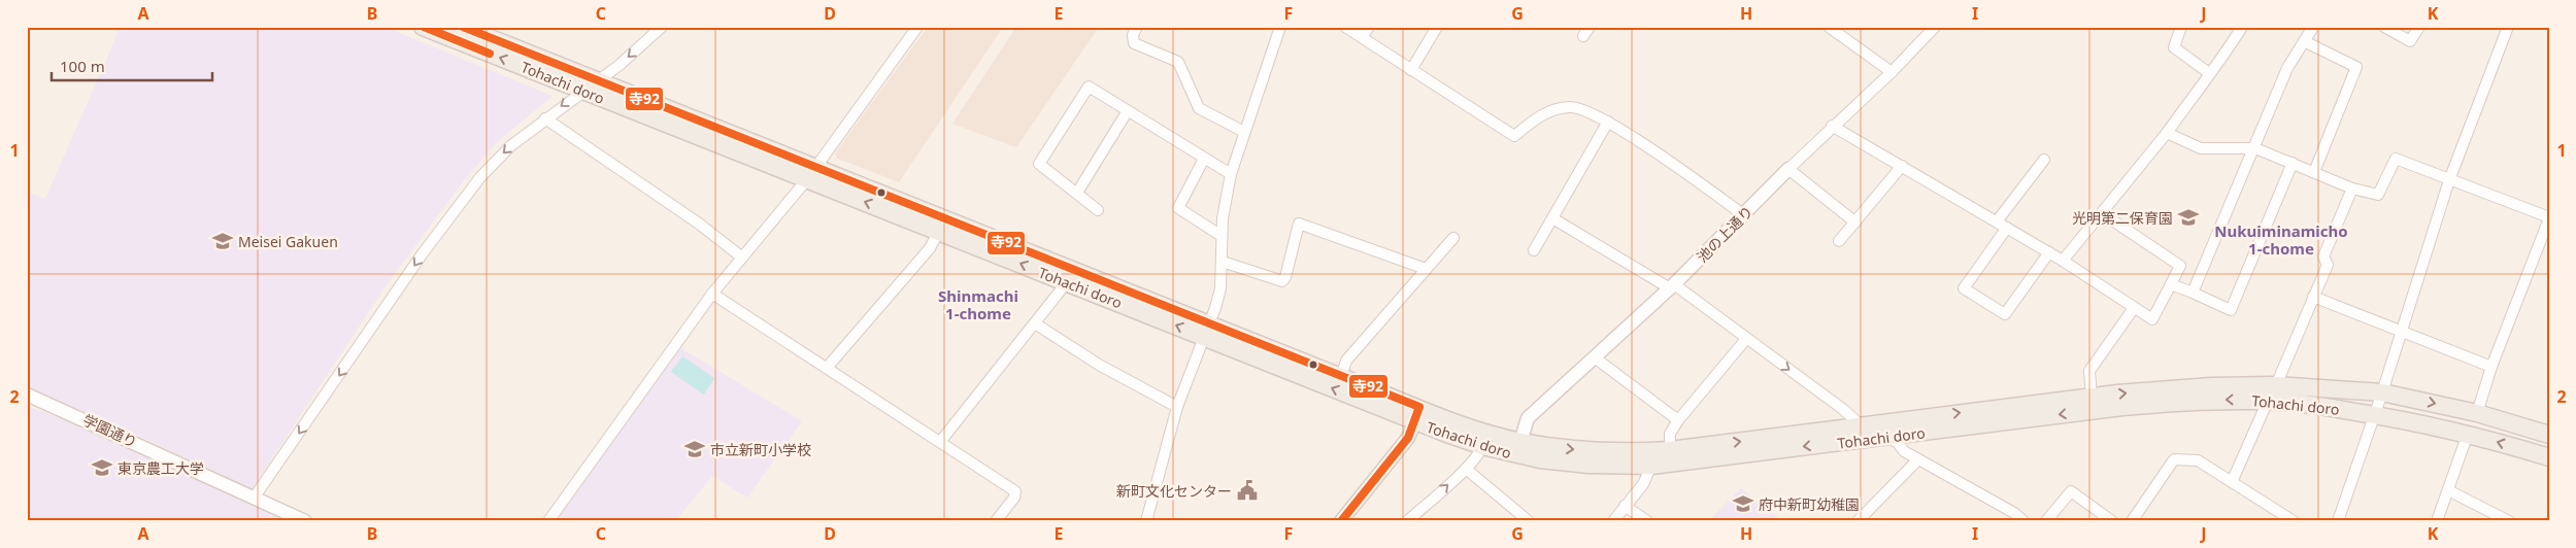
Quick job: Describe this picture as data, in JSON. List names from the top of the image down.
{
  "streets": {
    "main road": ["Tohachi doro"],
    "street": ["池の上通り", "学園通り"]
  },
  "crossings": [
    ["Tohachi doro", "池の上通り"]
  ],
  "districts": ["Nukuiminamicho 1-chome", "Shinmachi 1-chome"],
  "places": {
    "school or university": [
      "光明第二保育園",
      "Meisei Gakuen",
      "市立新町小学校",
      "東京農工大学",
      "府中新町幼稚園"
    ],
    "public building": ["新町文化センター"]
  },
  "lines": ["transit line 寺92"],
  "scale_bar": "100 m",
  "grid": {
    "columns": [
      "A",
      "B",
      "C",
      "D",
      "E",
      "F",
      "G",
      "H",
      "I",
      "J",
      "K"
    ],
    "rows": ["1", "2"]
  }
}
